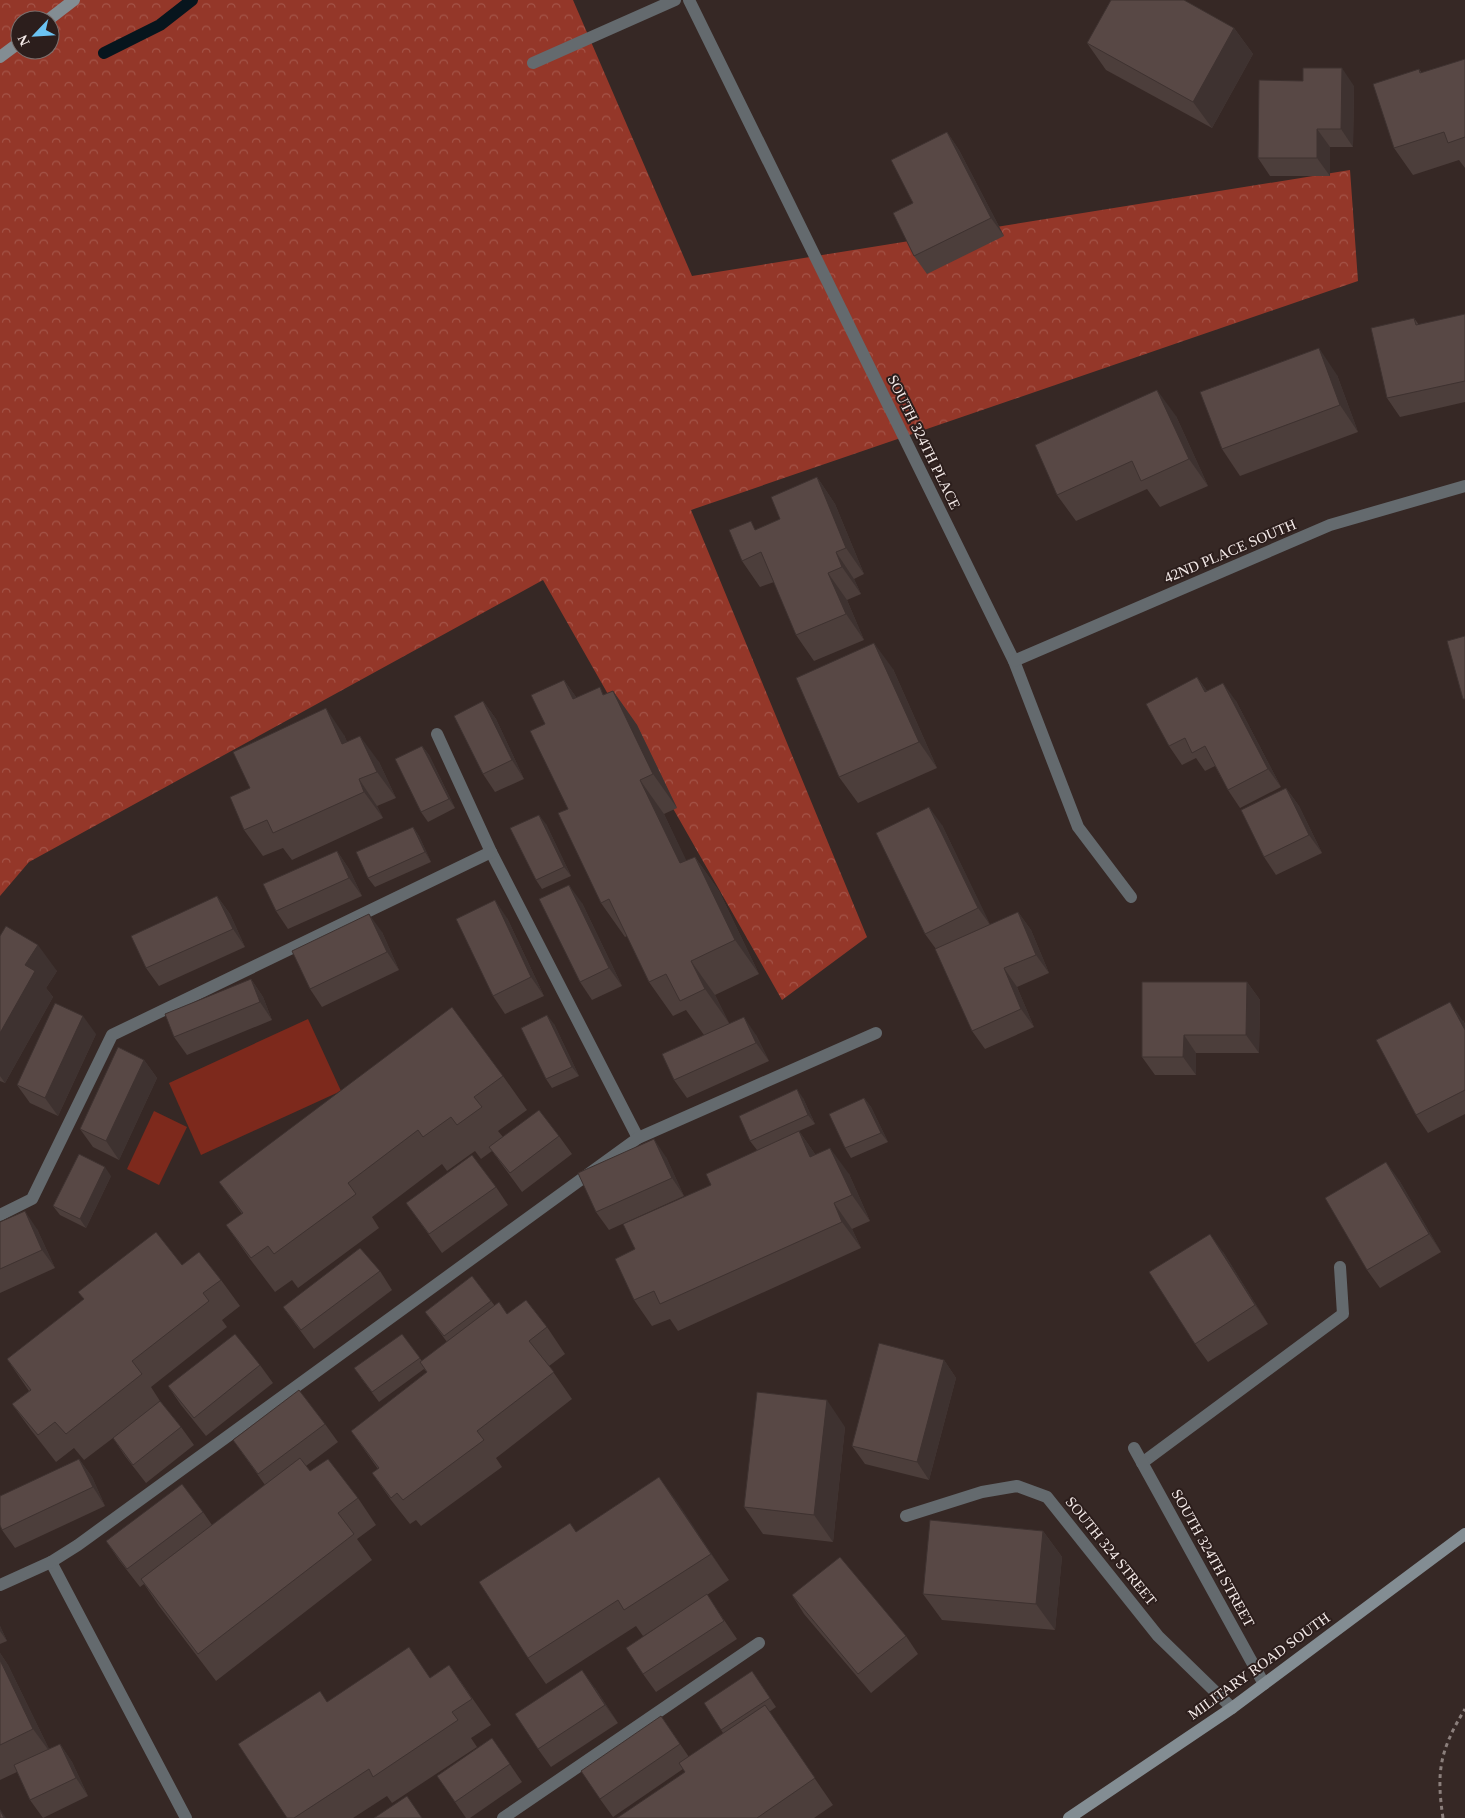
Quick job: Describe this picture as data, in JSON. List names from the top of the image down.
{
  "streets": {
    "main road": ["MILITARY ROAD SOUTH"],
    "street": [
      "SOUTH 324TH PLACE",
      "42ND PLACE SOUTH",
      "SOUTH 324 STREET",
      "SOUTH 324TH STREET"
    ]
  },
  "crossings": [
    ["SOUTH 324TH PLACE", "42ND PLACE SOUTH"],
    ["SOUTH 324 STREET", "MILITARY ROAD SOUTH"],
    ["SOUTH 324TH STREET", "MILITARY ROAD SOUTH"]
  ],
  "north": "bottom left"
}
